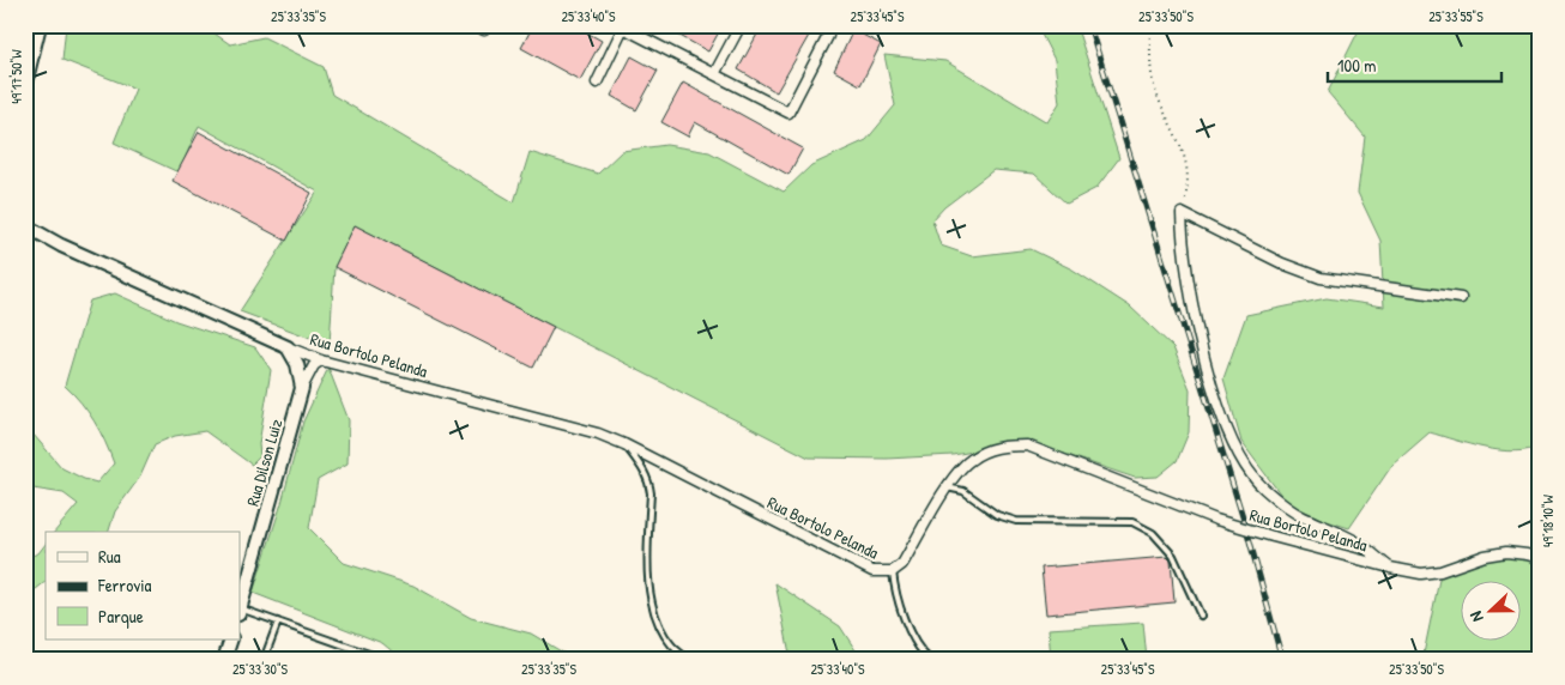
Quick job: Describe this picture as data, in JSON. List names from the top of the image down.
{
  "streets": {
    "street": ["Rua Bortolo Pelanda", "Rua Dilson Luiz"]
  },
  "crossings": [
    ["Rua Bortolo Pelanda", "Rua Dilson Luiz"]
  ],
  "legend": ["Rua", "Ferrovia", "Parque"],
  "scale_bar": "100 m",
  "north": "left",
  "coordinates": [
    "25°33'35\"S",
    "25°33'40\"S",
    "25°33'45\"S",
    "25°33'50\"S",
    "25°33'55\"S",
    "49°17'50\"W",
    "49°18'10\"W",
    "25°33'30\"S"
  ]
}
